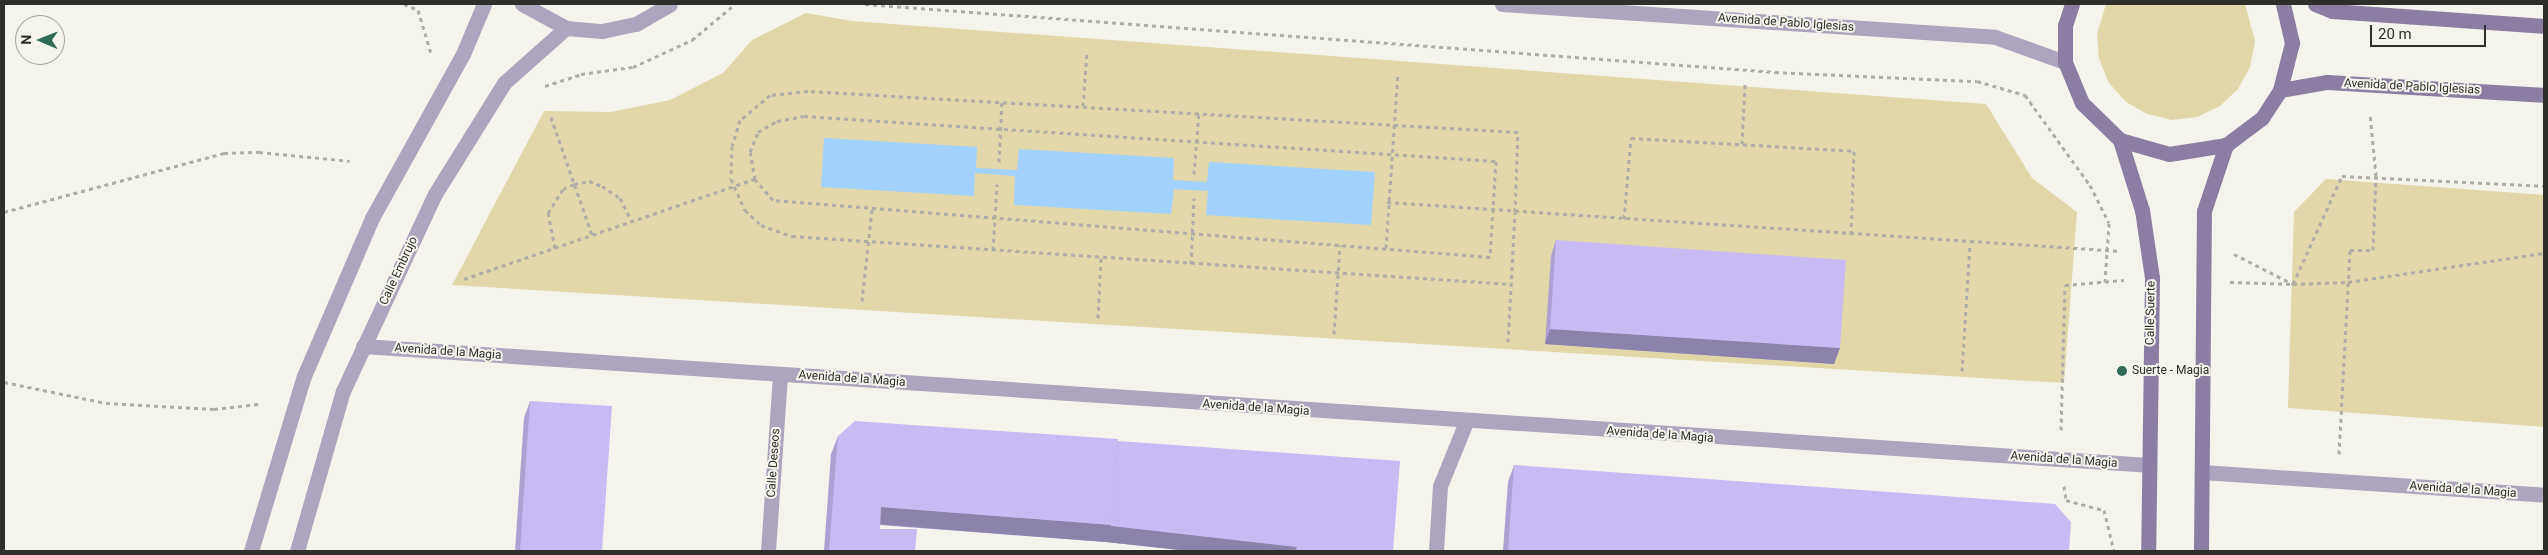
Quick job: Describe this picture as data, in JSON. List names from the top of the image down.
{
  "streets": {
    "main road": ["Avenida de Pablo Iglesias", "Calle Suerte"],
    "street": ["Calle Embrujo", "Avenida de la Magia", "Calle Deseos"]
  },
  "crossings": [
    ["Calle Embrujo", "Avenida de la Magia"],
    ["Calle Suerte", "Avenida de la Magia"],
    ["Avenida de la Magia", "Calle Deseos"]
  ],
  "places": ["Suerte - Magia"],
  "scale_bar": "20 m",
  "north": "left"
}
